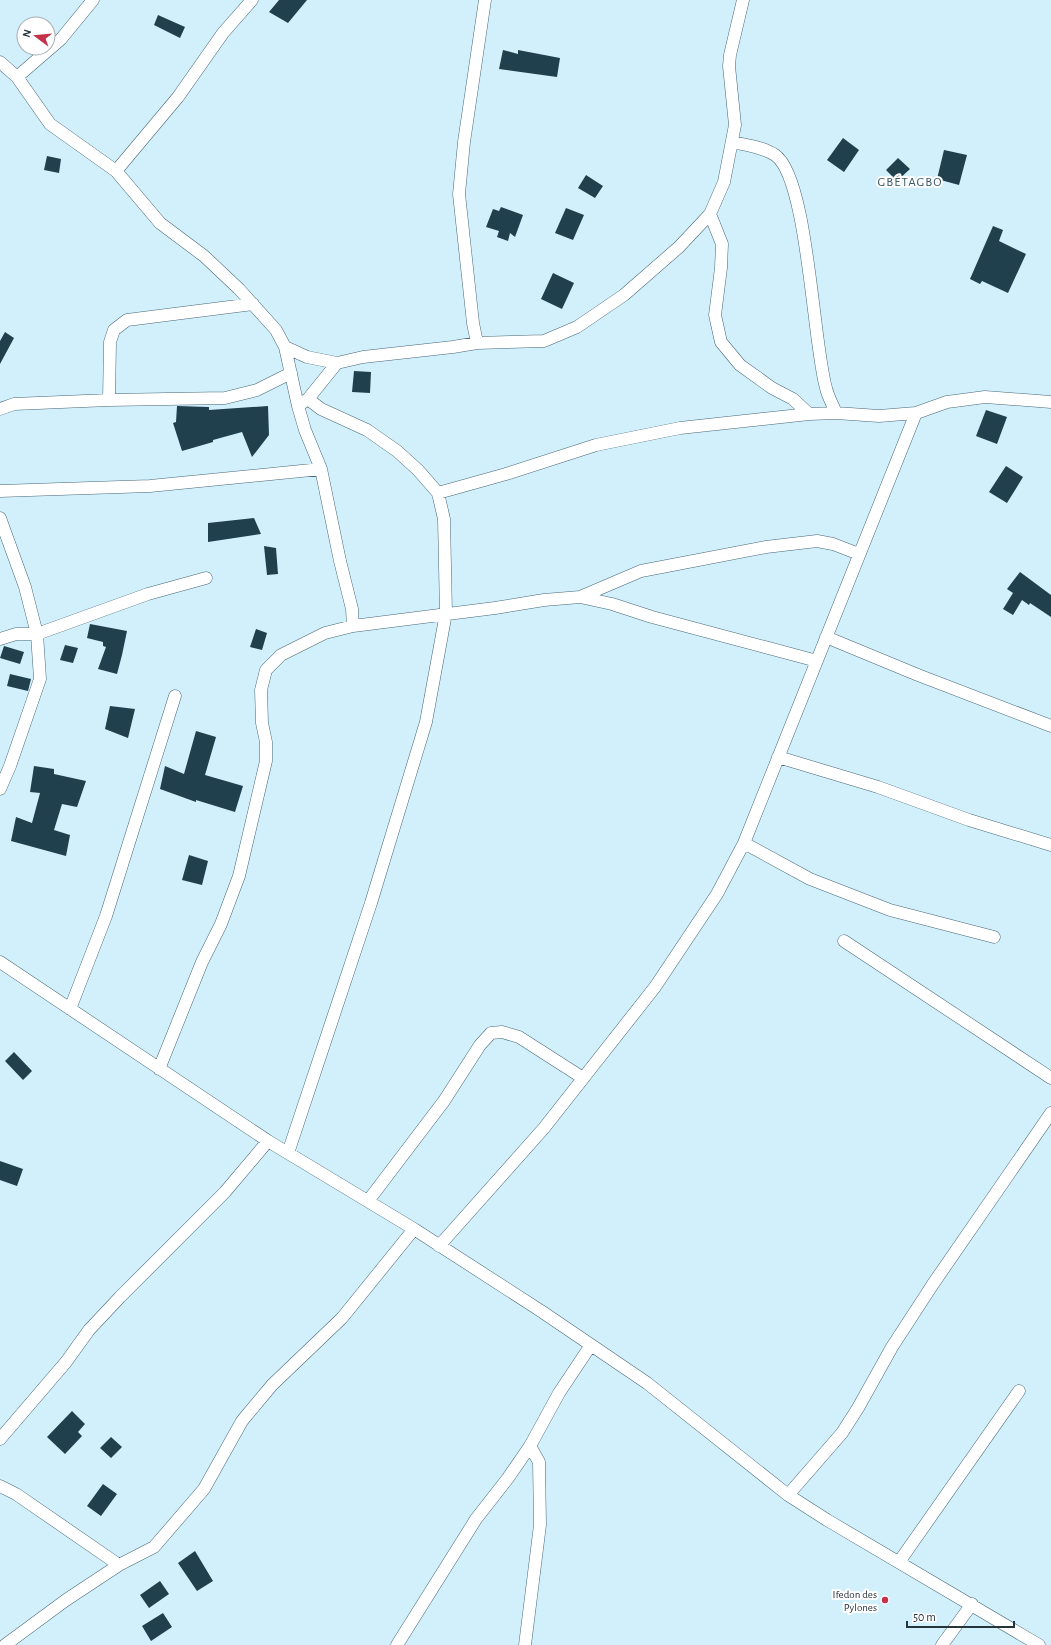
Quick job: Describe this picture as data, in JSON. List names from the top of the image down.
{
  "districts": ["GBÉTAGBO"],
  "places": ["Ifedon des Pylones"],
  "scale_bar": "50 m",
  "north": "left"
}
